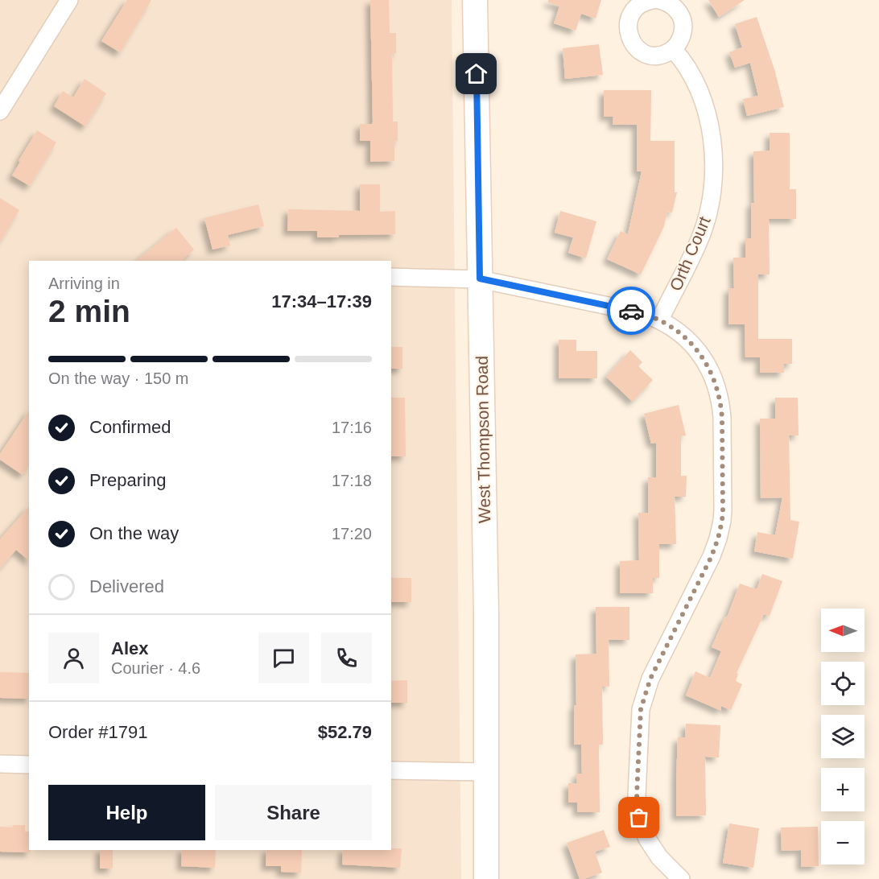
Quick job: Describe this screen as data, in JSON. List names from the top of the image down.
{
  "streets": {
    "main road": ["West Thompson Road"],
    "street": ["Orth Court"]
  },
  "north": "left",
  "page": {
    "heading": ["2 min", "Arriving in", "17:34–17:39"],
    "panel": [
      "Alex",
      "Courier · 4.6",
      "Order #1791",
      "$52.79"
    ],
    "bar": "On the way · 150 m",
    "list": [
      ["Confirmed", "17:16"],
      ["Preparing", "17:18"],
      ["On the way", "17:20"],
      "Delivered"
    ],
    "map_buttons": ["+", "−"],
    "buttons": ["Help", "Share"]
  }
}
